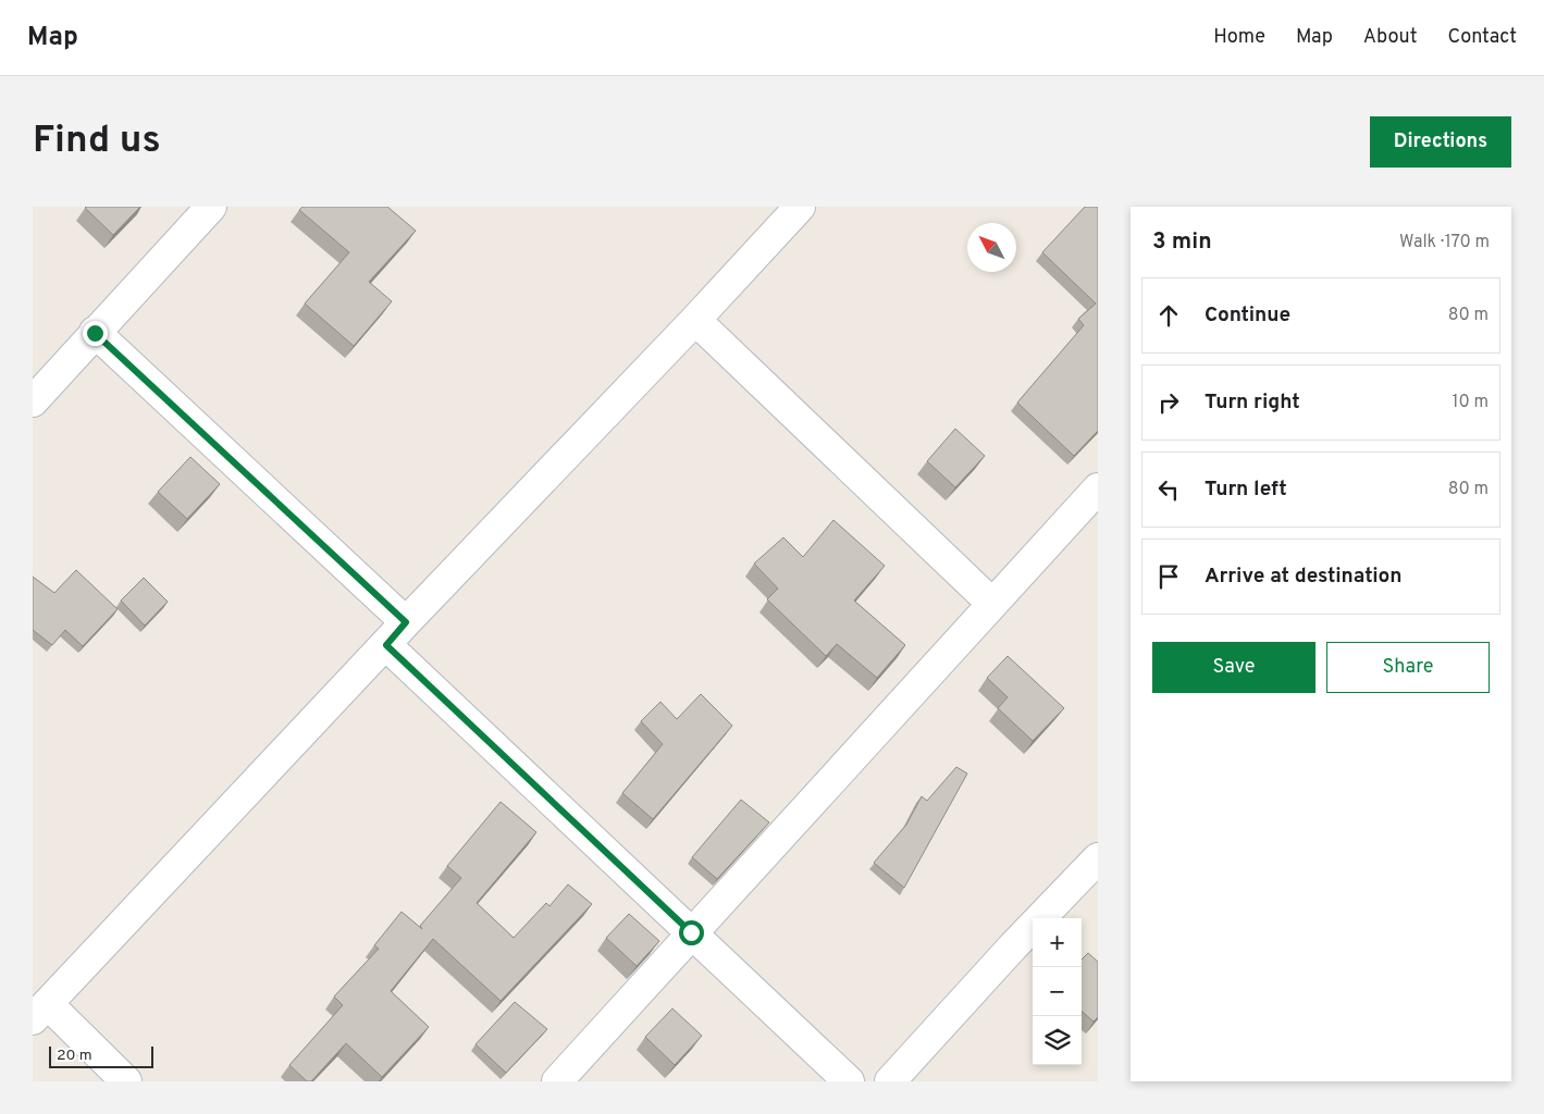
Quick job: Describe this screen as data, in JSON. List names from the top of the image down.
{
  "scale_bar": "20 m",
  "north": "top left",
  "page": {
    "header": "Map",
    "nav": [
      "Home",
      "Map",
      "About",
      "Contact"
    ],
    "buttons": [
      "Directions",
      ["Save", "Share"]
    ],
    "title": "Find us",
    "heading": ["3 min", "Walk · 170 m"],
    "list": [
      ["Continue", "80 m"],
      ["Turn right", "10 m"],
      ["Turn left", "80 m"],
      "Arrive at destination"
    ],
    "map_buttons": ["+", "−"],
    "scale": "20 m"
  }
}
